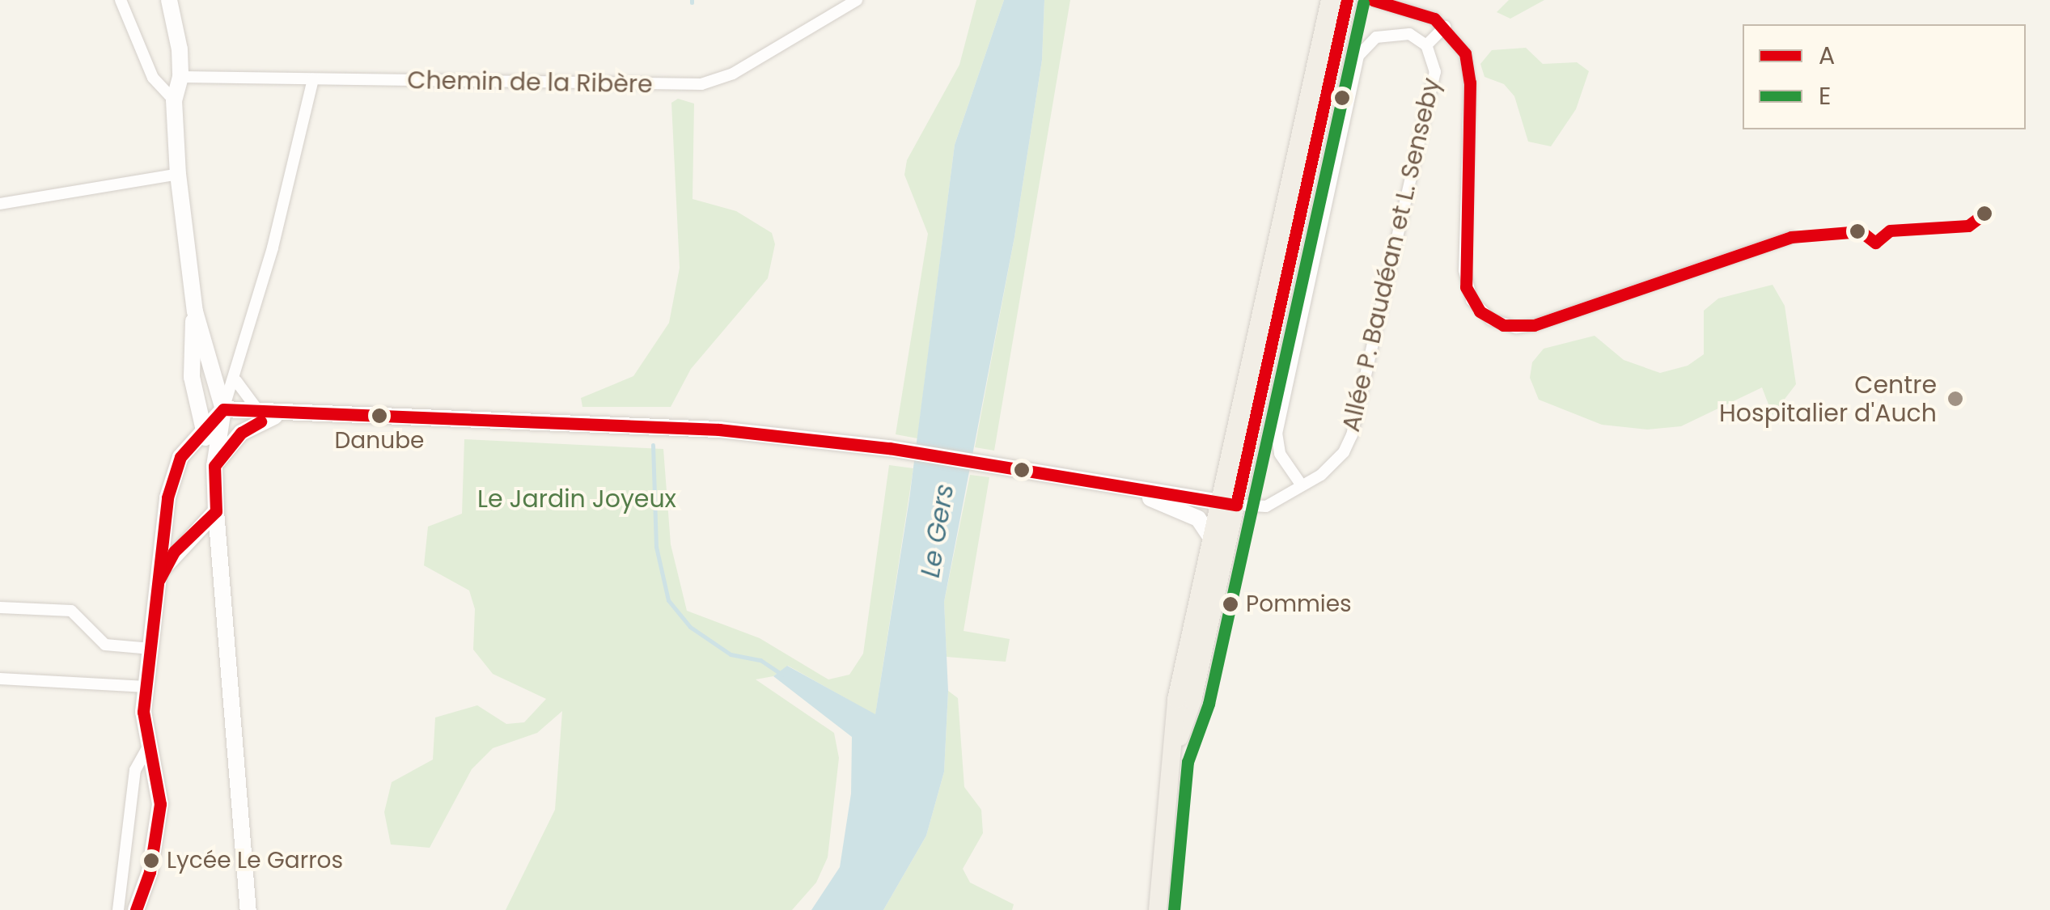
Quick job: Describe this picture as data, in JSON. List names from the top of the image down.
{
  "streets": {
    "street": ["Chemin de la Ribère", "Allée P. Baudéan et L. Senseby"]
  },
  "water": ["Le Gers"],
  "parks": ["Le Jardin Joyeux"],
  "places": [
    "Centre Hospitalier d'Auch",
    "Danube",
    "Pommies",
    "Lycée Le Garros"
  ],
  "lines": ["transit line A", "transit line E"],
  "legend": ["A", "E"]
}
